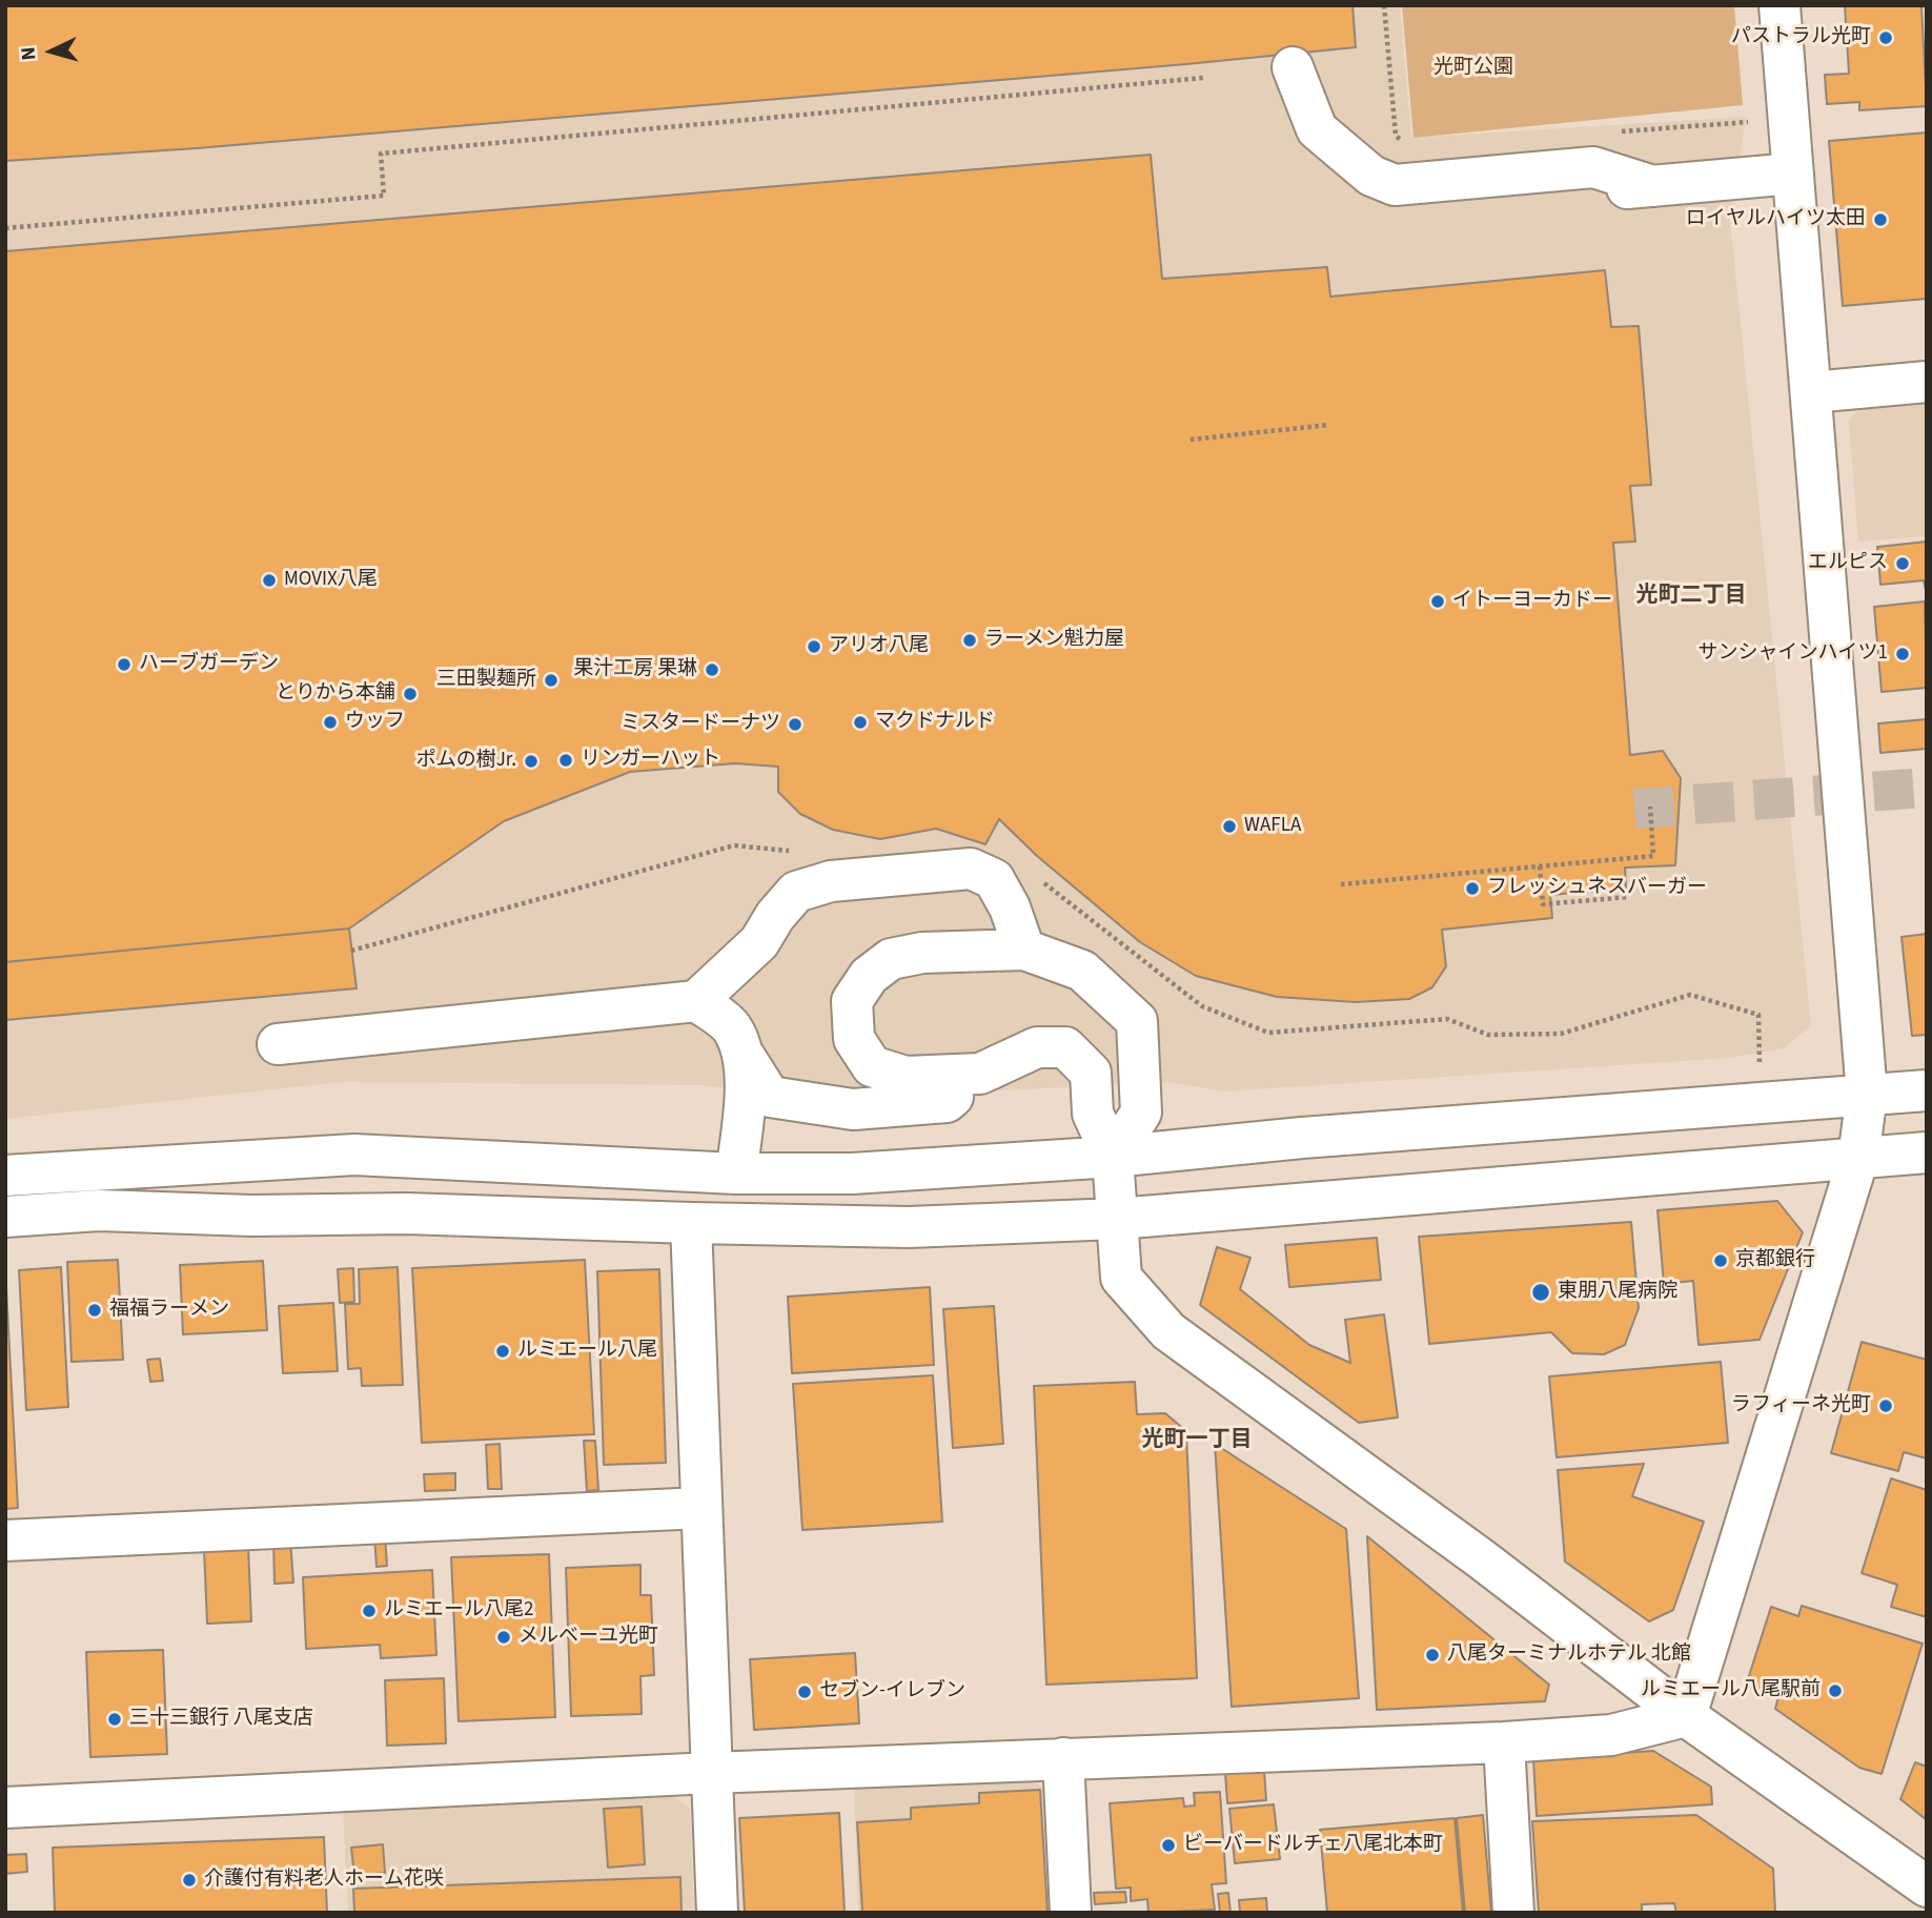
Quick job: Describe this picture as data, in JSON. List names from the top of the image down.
{
  "districts": ["光町二丁目", "光町一丁目"],
  "parks": ["光町公園"],
  "places": [
    "パストラル光町",
    "ロイヤルハイツ太田",
    "エルピス",
    "MOVIX八尾",
    "イトーヨーカドー",
    "ラーメン魁力屋",
    "アリオ八尾",
    "サンシャインハイツ1",
    "ハーブガーデン",
    "果汁工房 果琳",
    "三田製麺所",
    "とりから本舗",
    "ウッフ",
    "マクドナルド",
    "ミスタードーナツ",
    "リンガーハット",
    "ポムの樹Jr.",
    "WAFLA",
    "フレッシュネスバーガー",
    "京都銀行",
    "東朋八尾病院",
    "福福ラーメン",
    "ルミエール八尾",
    "ラフィーネ光町",
    "ルミエール八尾2",
    "メルベーユ光町",
    "八尾ターミナルホテル 北館",
    "ルミエール八尾駅前",
    "セブン-イレブン",
    "三十三銀行 八尾支店",
    "ビーバードルチェ八尾北本町",
    "介護付有料老人ホーム花咲"
  ],
  "north": "left"
}
